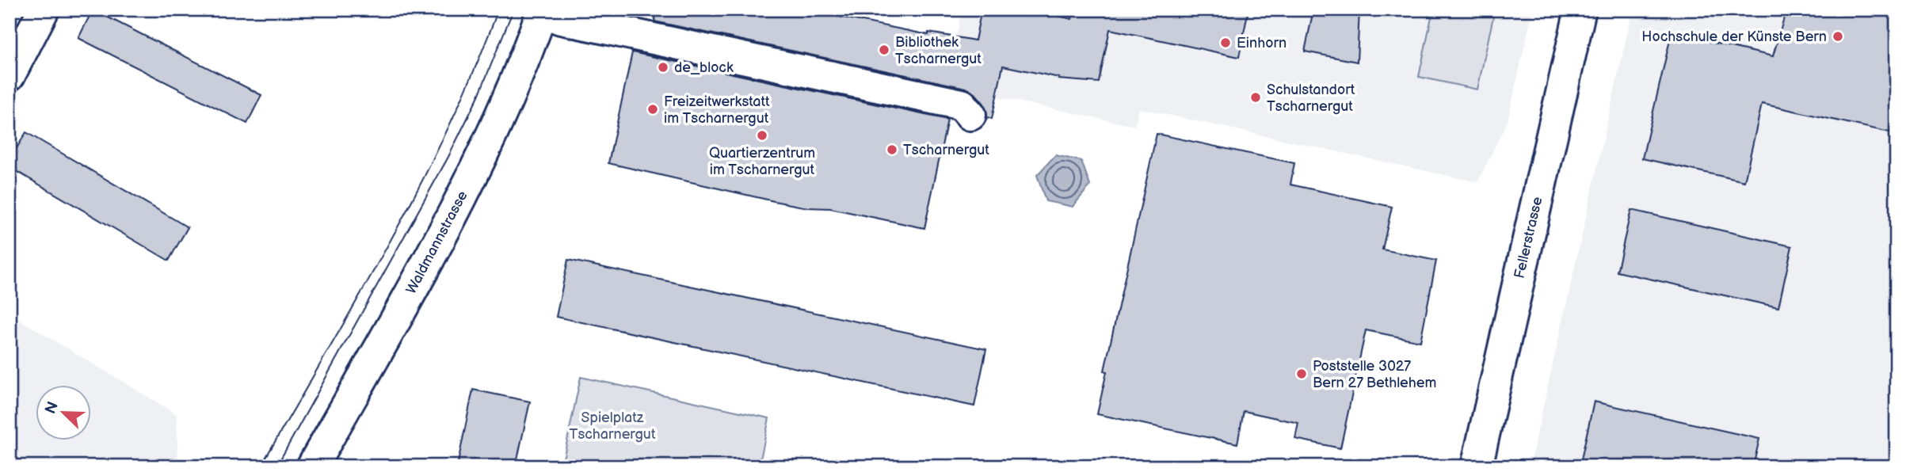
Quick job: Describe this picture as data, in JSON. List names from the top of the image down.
{
  "streets": {
    "street": ["Fellerstrasse", "Waldmannstrasse"]
  },
  "parks": ["Spielplatz Tscharnergut"],
  "places": [
    "Hochschule der Künste Bern",
    "Einhorn",
    "Bibliothek Tscharnergut",
    "de_block",
    "Schulstandort Tscharnergut",
    "Freizeitwerkstatt im Tscharnergut",
    "Quartierzentrum im Tscharnergut",
    "Tscharnergut",
    "Poststelle 3027 Bern 27 Bethlehem"
  ],
  "north": "top left"
}
